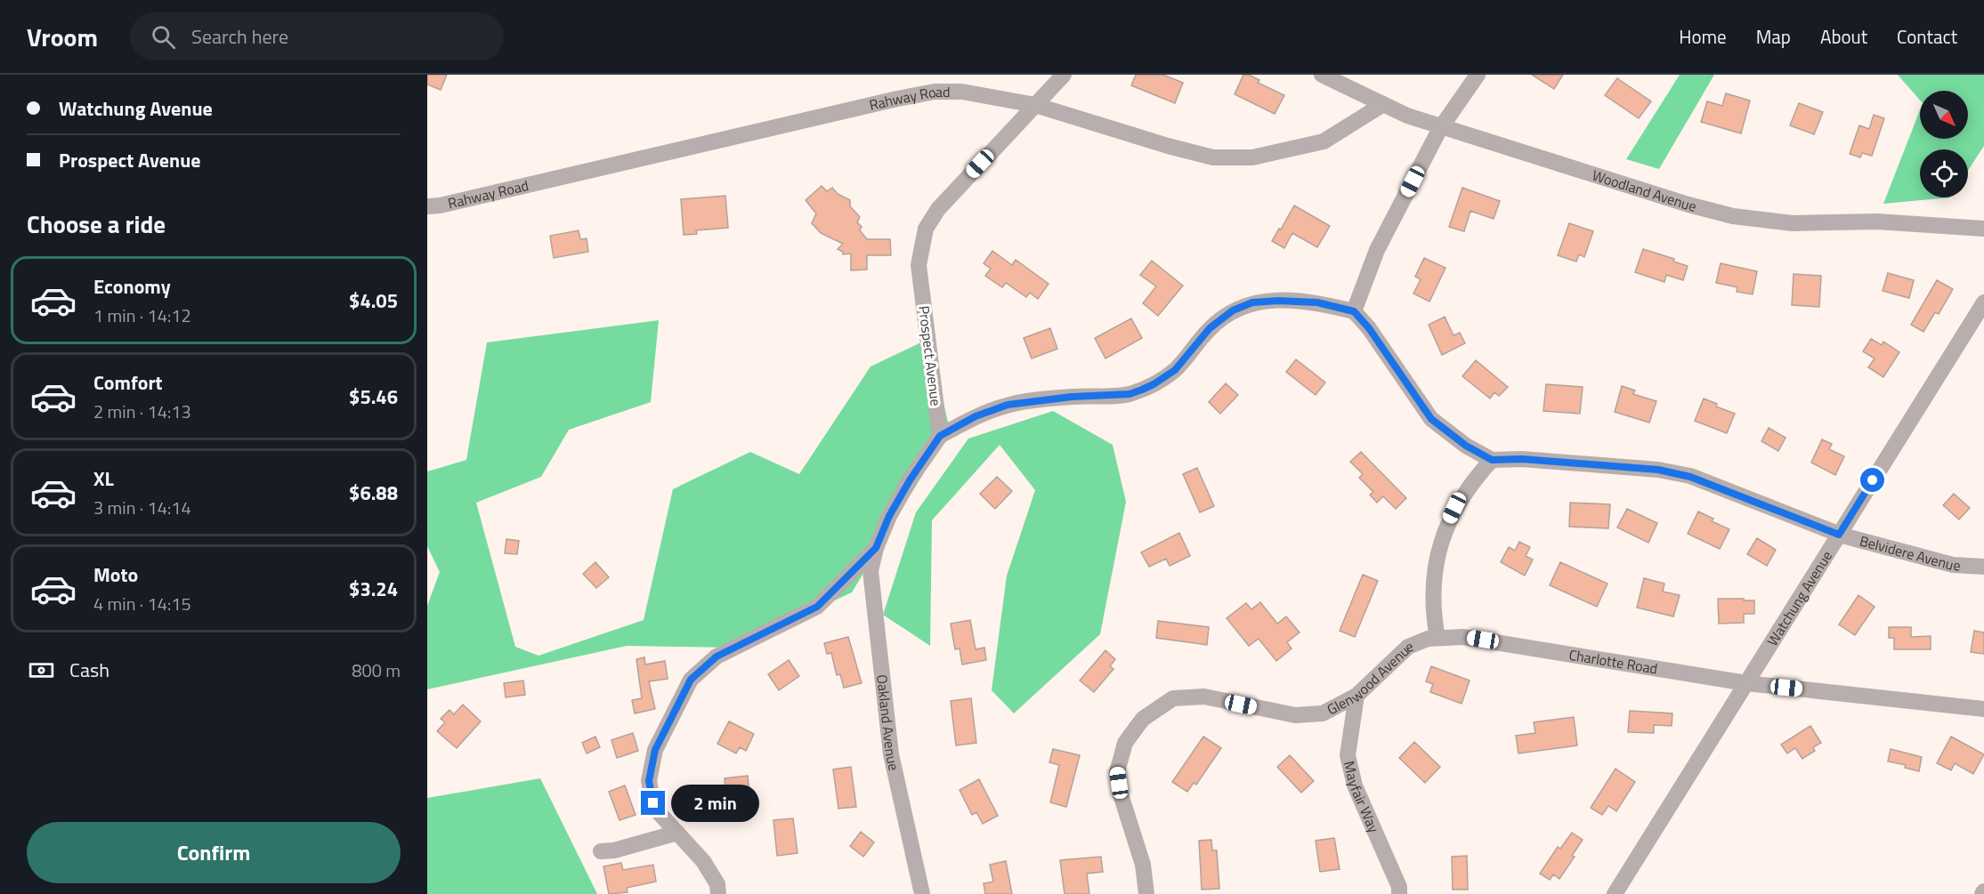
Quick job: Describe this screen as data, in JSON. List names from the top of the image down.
{
  "streets": {
    "street": [
      "Rahway Road",
      "Woodland Avenue",
      "Prospect Avenue",
      "Belvidere Avenue",
      "Watchung Avenue",
      "Charlotte Road",
      "Glenwood Avenue",
      "Oakland Avenue",
      "Mayfair Way"
    ]
  },
  "crossings": [
    ["Rahway Road", "Woodland Avenue"],
    ["Rahway Road", "Prospect Avenue"],
    ["Belvidere Avenue", "Watchung Avenue"],
    ["Watchung Avenue", "Charlotte Road"],
    ["Charlotte Road", "Glenwood Avenue"],
    ["Glenwood Avenue", "Mayfair Way"]
  ],
  "north": "bottom right",
  "page": {
    "header": "Vroom",
    "search": "Search here",
    "nav": [
      "Home",
      "Map",
      "About",
      "Contact"
    ],
    "banner": ["Watchung Avenue", "Prospect Avenue"],
    "heading": "Choose a ride",
    "list": [
      {
        "name": "Economy",
        "note": "1 min · 14:12",
        "value": "$4.05"
      },
      {
        "name": "Comfort",
        "note": "2 min · 14:13",
        "value": "$5.46"
      },
      {
        "name": "XL",
        "note": "3 min · 14:14",
        "value": "$6.88"
      },
      {
        "name": "Moto",
        "note": "4 min · 14:15",
        "value": "$3.24"
      }
    ],
    "pay": ["Cash", "800 m"],
    "bubble": "2 min",
    "buttons": "Confirm"
  }
}
